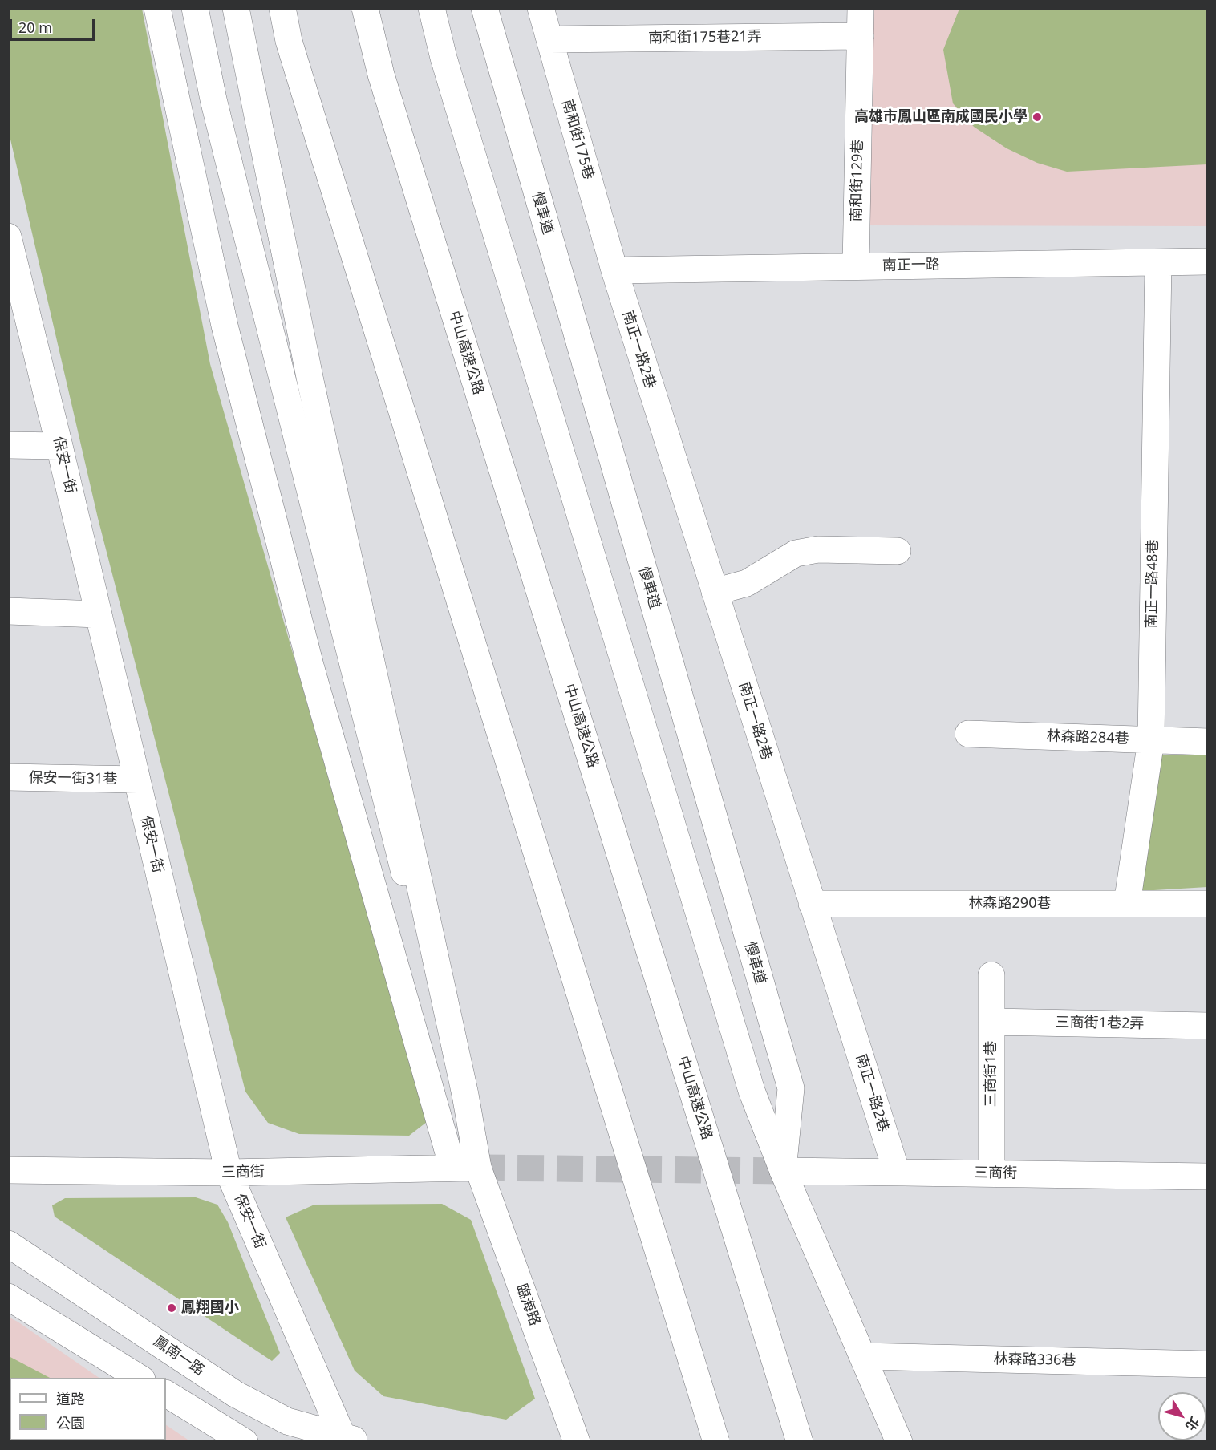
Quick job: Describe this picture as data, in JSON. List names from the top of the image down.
{
  "streets": {
    "main road": [
      "南和街175巷21弄",
      "南和街175巷",
      "南和街129巷",
      "慢車道",
      "南正一路",
      "南正一路2巷",
      "中山高速公路",
      "保安一街",
      "南正一路48巷",
      "林森路284巷",
      "保安一街31巷",
      "林森路290巷",
      "三商街1巷2弄",
      "三商街1巷",
      "三商街",
      "臨海路",
      "鳳南一路",
      "林森路336巷"
    ]
  },
  "crossings": [
    ["南和街175巷21弄", "南和街175巷"],
    ["南和街175巷21弄", "南和街129巷"],
    ["南和街175巷", "南正一路"],
    ["南和街175巷", "南正一路2巷"],
    ["南和街129巷", "南正一路"],
    ["慢車道", "三商街"],
    ["南正一路", "南正一路2巷"],
    ["南正一路", "南正一路48巷"],
    ["南正一路2巷", "林森路290巷"],
    ["南正一路2巷", "三商街"],
    ["保安一街", "保安一街31巷"],
    ["保安一街", "三商街"],
    ["保安一街", "鳳南一路"],
    ["南正一路48巷", "林森路284巷"],
    ["南正一路48巷", "林森路290巷"],
    ["三商街1巷2弄", "三商街1巷"],
    ["三商街1巷", "三商街"],
    ["三商街", "臨海路"]
  ],
  "places": ["高雄市鳳山區南成國民小學", "鳳翔國小"],
  "legend": ["道路", "公園"],
  "scale_bar": "20 m",
  "north": "bottom right"
}
